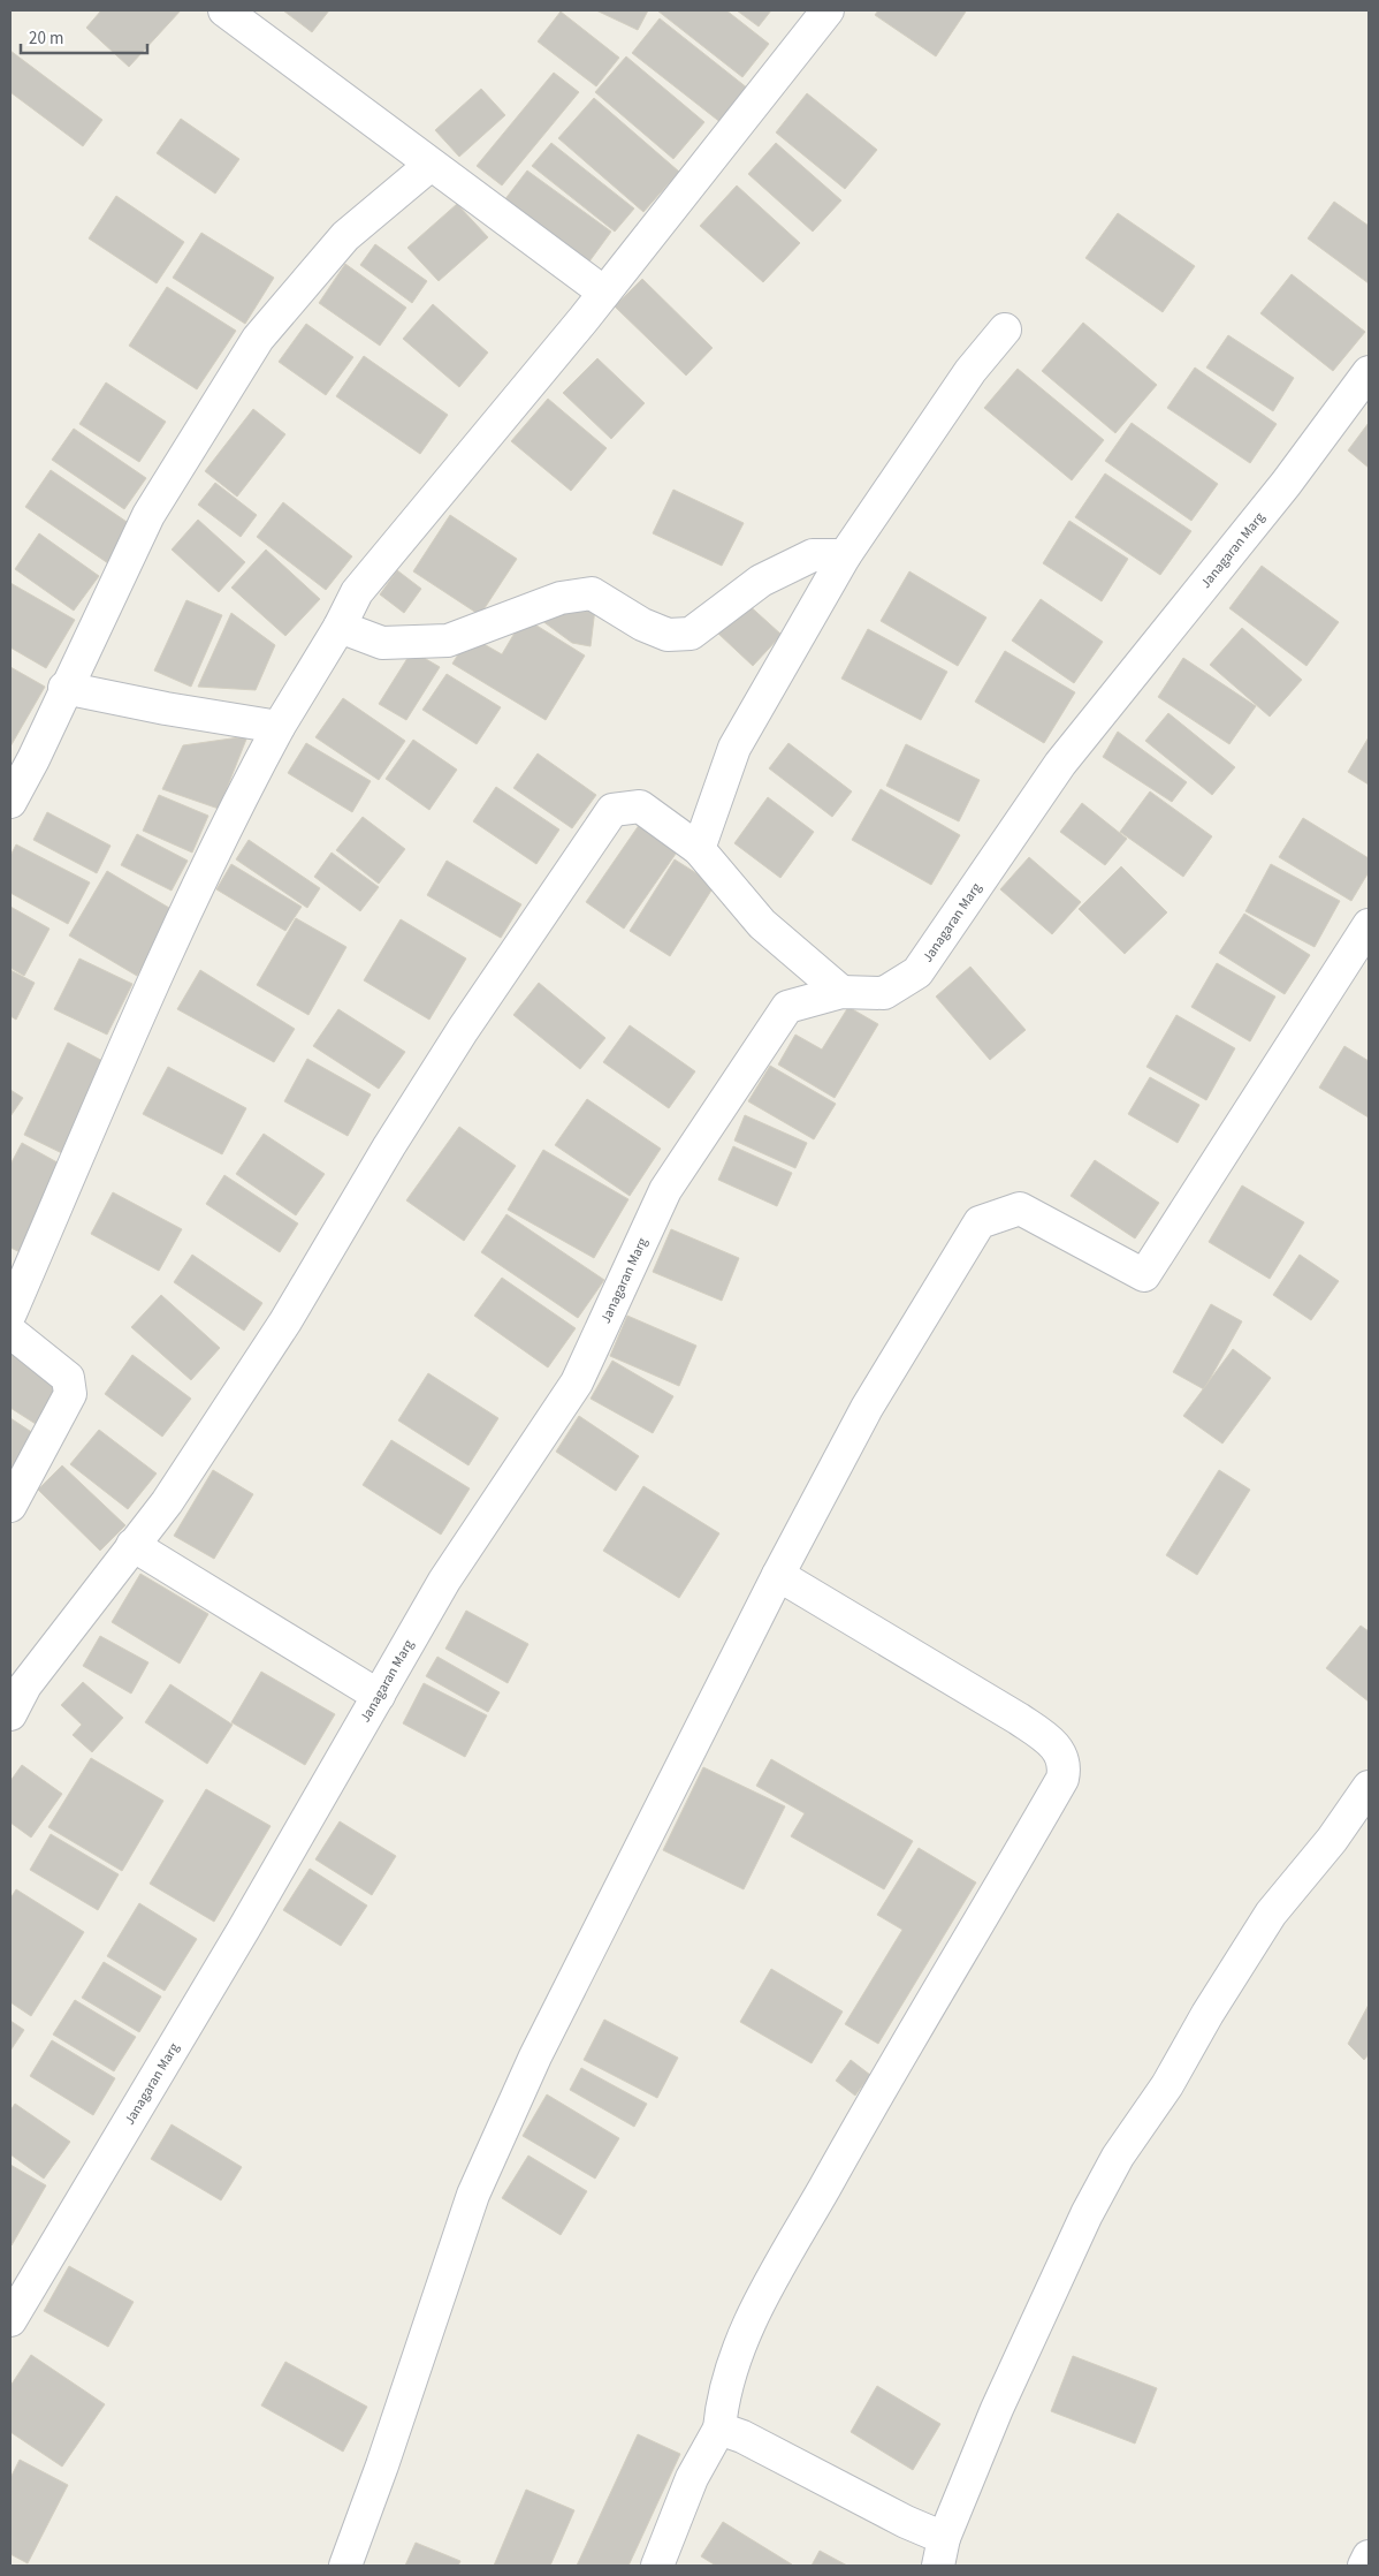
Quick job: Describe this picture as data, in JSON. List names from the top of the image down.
{
  "streets": {
    "street": ["Janagaran Marg"]
  },
  "scale_bar": "20 m"
}
